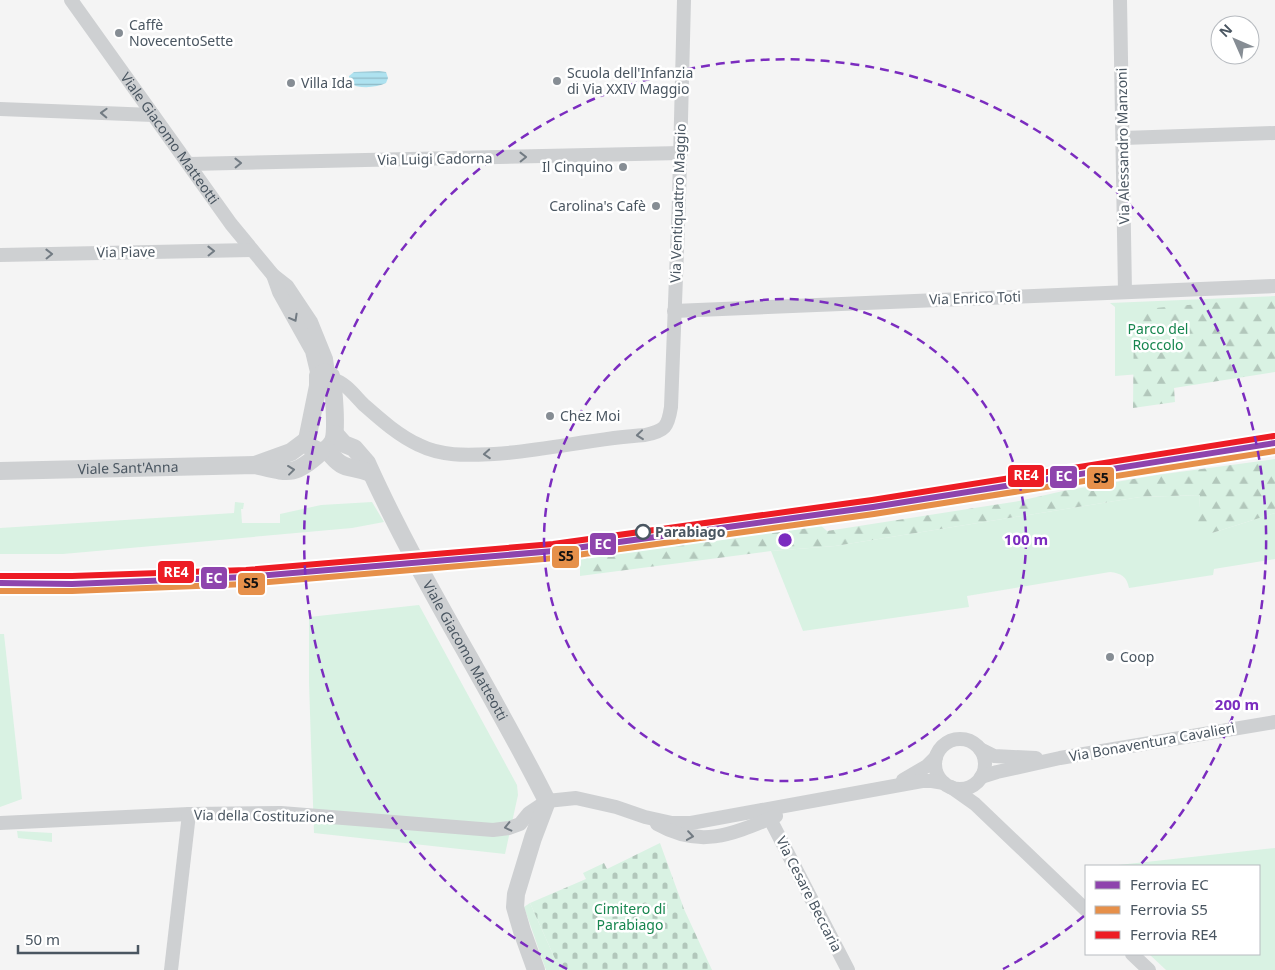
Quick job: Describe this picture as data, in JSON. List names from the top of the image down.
{
  "streets": {
    "street": [
      "Viale Giacomo Matteotti",
      "Via Alessandro Manzoni",
      "Via Luigi Cadorna",
      "Via Ventiquattro Maggio",
      "Via Piave",
      "Via Enrico Toti",
      "Viale Sant'Anna",
      "Via Bonaventura Cavalieri",
      "Via della Costituzione",
      "Via Cesare Beccaria"
    ]
  },
  "crossings": [
    ["Viale Giacomo Matteotti", "Via Luigi Cadorna"],
    ["Viale Giacomo Matteotti", "Via Ventiquattro Maggio"],
    ["Viale Giacomo Matteotti", "Via Piave"],
    ["Viale Giacomo Matteotti", "Viale Sant'Anna"],
    ["Viale Giacomo Matteotti", "Via Bonaventura Cavalieri"],
    ["Viale Giacomo Matteotti", "Via della Costituzione"],
    ["Via Alessandro Manzoni", "Via Enrico Toti"],
    ["Via Luigi Cadorna", "Via Ventiquattro Maggio"],
    ["Via Ventiquattro Maggio", "Via Enrico Toti"],
    ["Via Bonaventura Cavalieri", "Via della Costituzione"],
    ["Via Bonaventura Cavalieri", "Via Cesare Beccaria"]
  ],
  "one_way": ["Via Luigi Cadorna", "Via Piave", "Via della Costituzione"],
  "parks": ["Parco del Roccolo", "Cimitero di Parabiago"],
  "places": [
    "Caffè NovecentoSette",
    "Scuola dell'Infanzia di Via XXIV Maggio",
    "Villa Ida",
    "Il Cinquino",
    "Carolina's Cafè",
    "Chez Moi",
    "Parabiago",
    "Coop"
  ],
  "lines": ["rail line RE4", "rail line EC", "rail line S5"],
  "legend": ["Ferrovia EC", "Ferrovia S5", "Ferrovia RE4"],
  "scale_bar": "50 m",
  "north": "top left",
  "rings": ["100 m", "200 m"]
}
